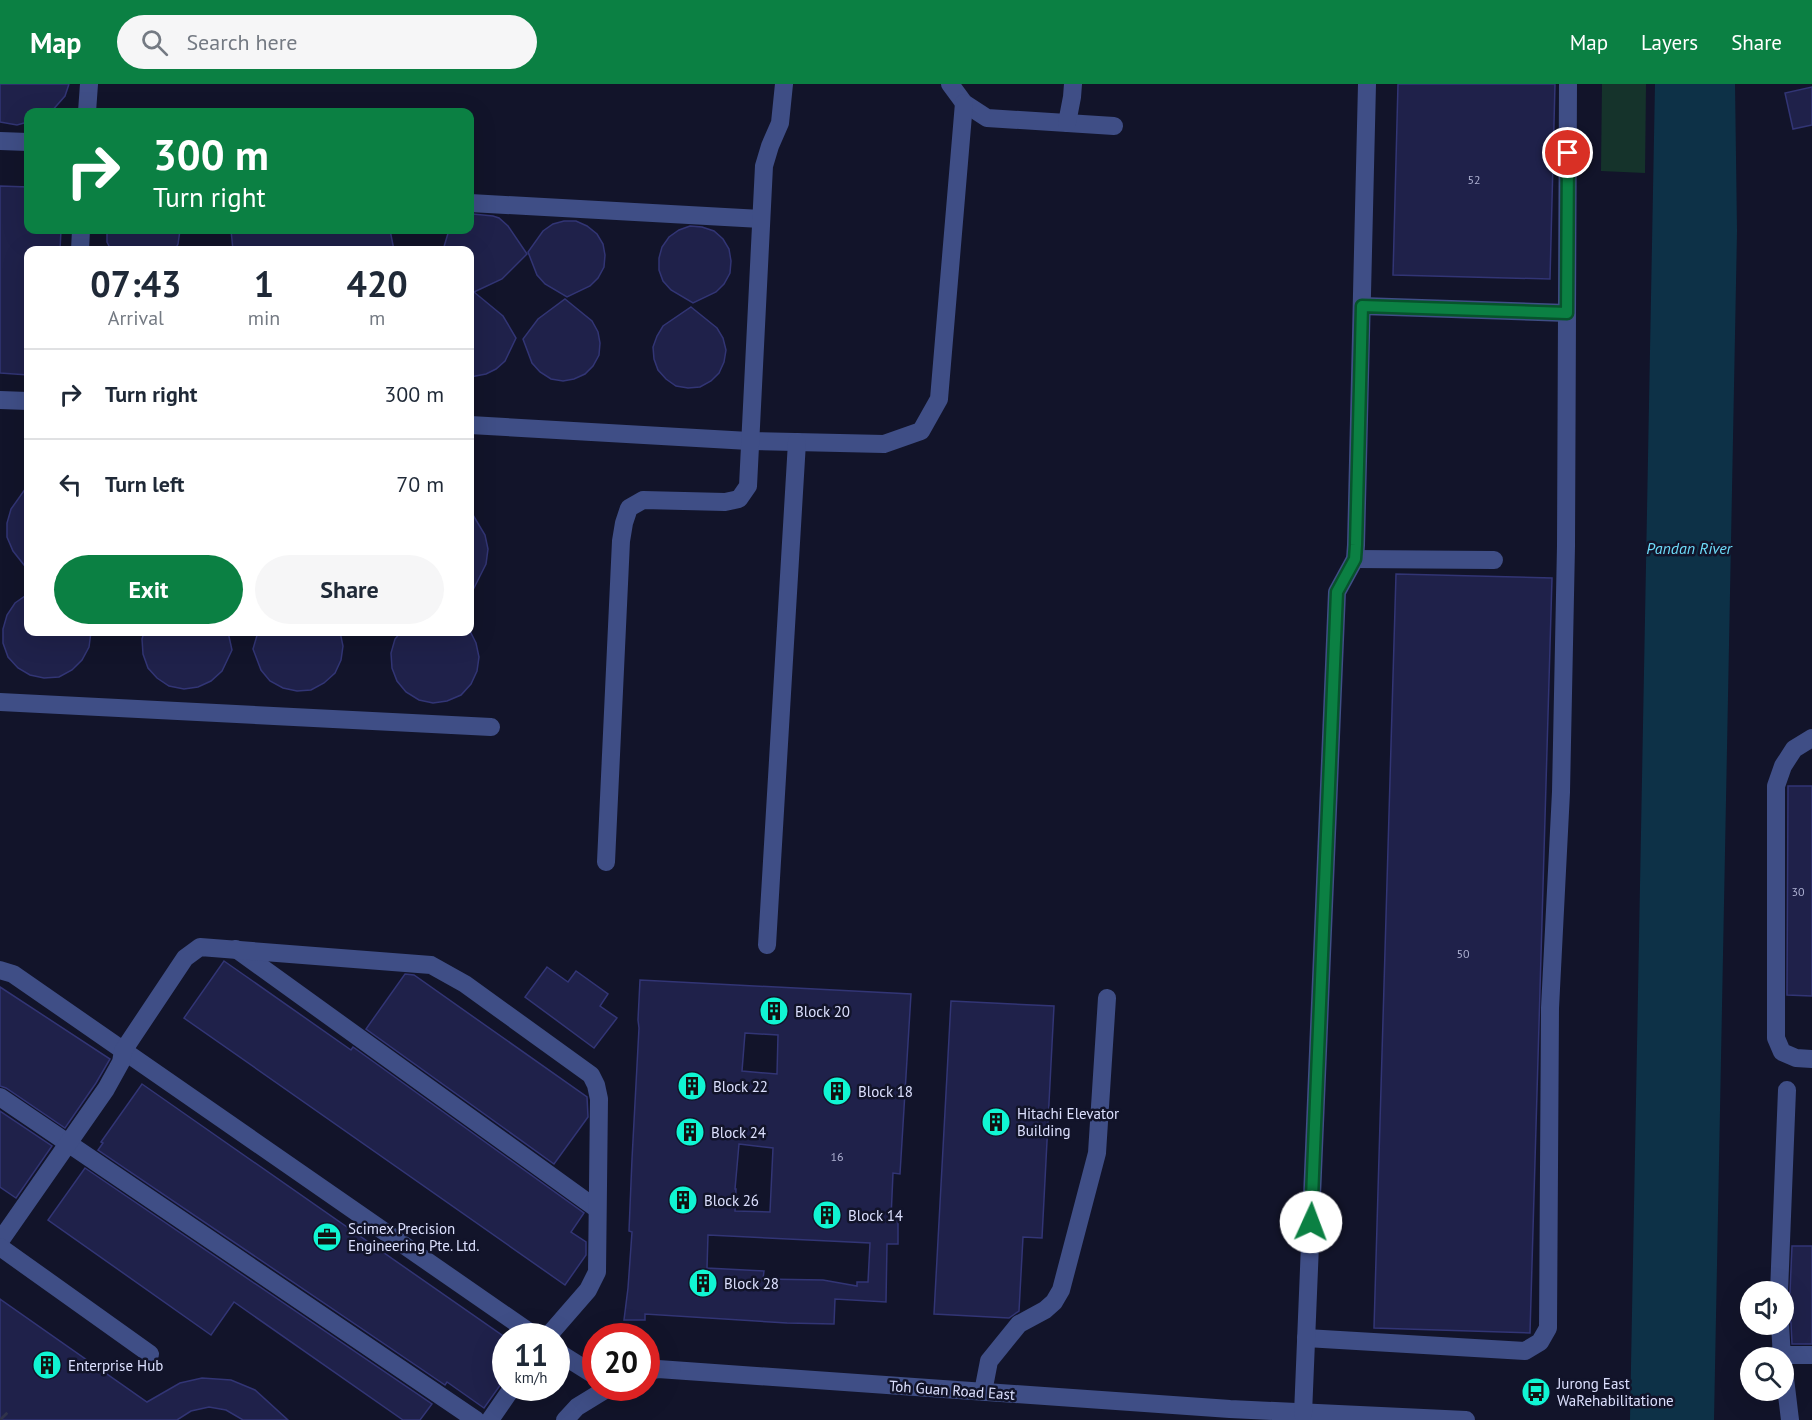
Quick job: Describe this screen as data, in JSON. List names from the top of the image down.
{
  "streets": {
    "street": ["Toh Guan Road East"]
  },
  "water": ["Pandan River"],
  "places": {
    "building": [
      "Block 20",
      "Block 22",
      "Block 18",
      "Hitachi Elevator Building",
      "Block 24",
      "Block 26",
      "Block 14",
      "Block 28",
      "Enterprise Hub"
    ],
    "office": ["Scimex Precision Engineering Pte. Ltd."],
    "bus stop": ["Jurong East WaRehabilitatione"]
  },
  "house_numbers": [
    "52",
    "30",
    "50",
    "16"
  ],
  "page": {
    "header": "Map",
    "search": "Search here",
    "nav": ["Map", "Layers", "Share"],
    "turn": ["300 m", "Turn right"],
    "eta": [
      "07:43",
      "Arrival",
      "1",
      "min",
      "420",
      "m"
    ],
    "list": [
      {
        "name": "Turn right",
        "value": "300 m"
      },
      {
        "name": "Turn left",
        "value": "70 m"
      }
    ],
    "buttons": ["Exit", "Share"],
    "speed": "11 km/h",
    "limit": "20"
  }
}
